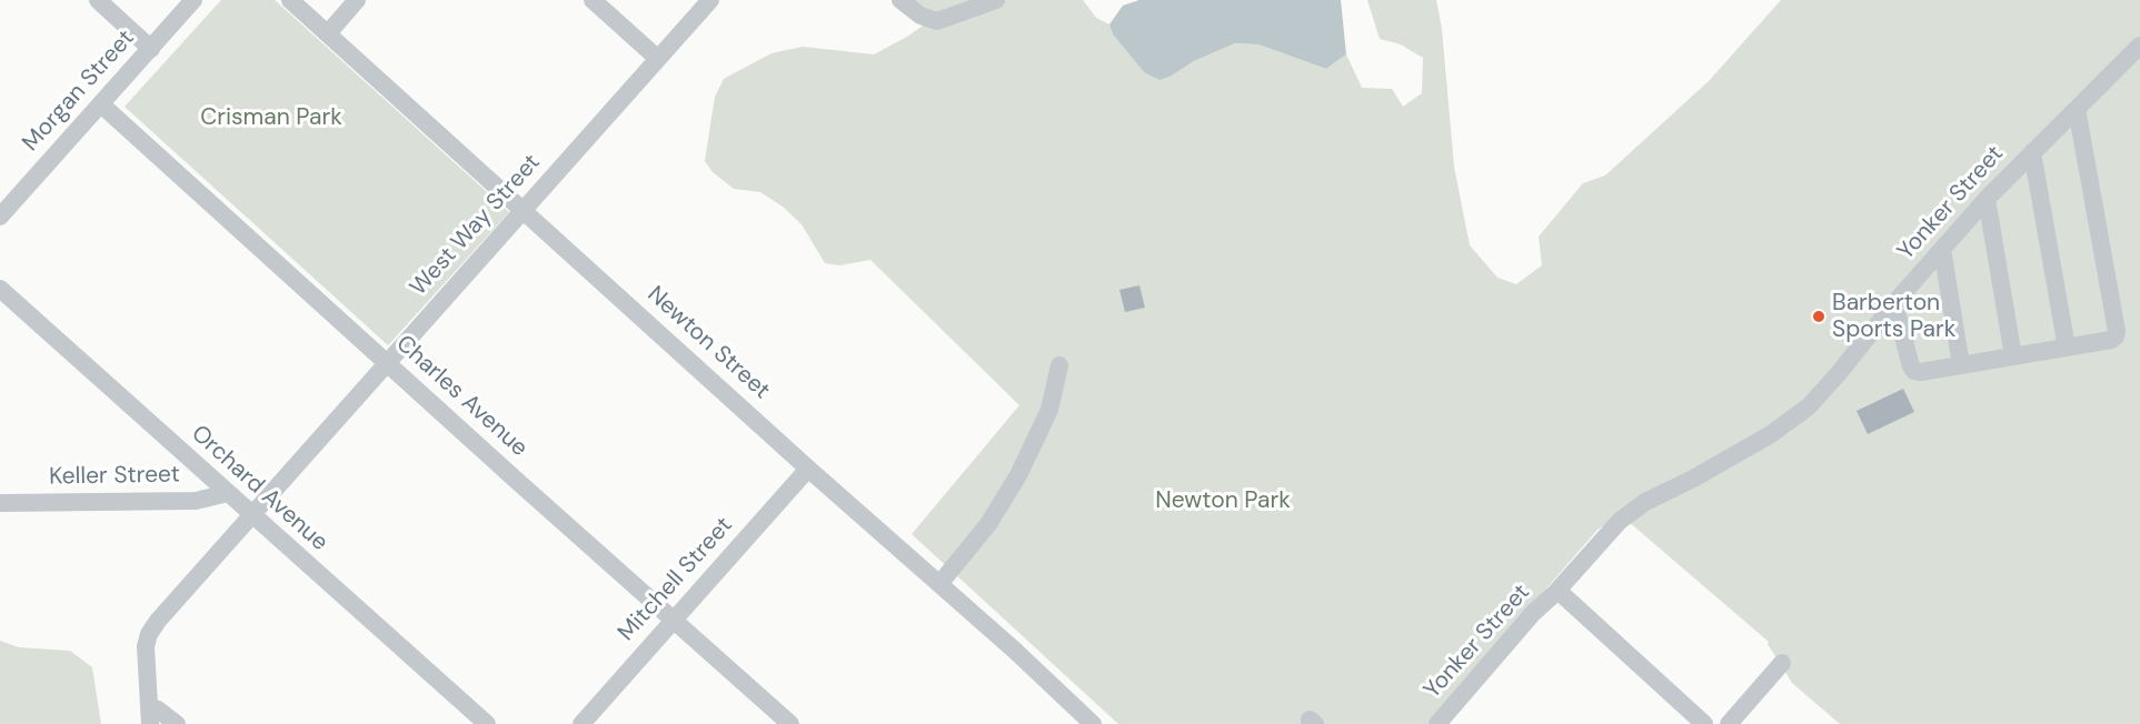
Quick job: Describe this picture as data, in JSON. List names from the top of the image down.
{
  "streets": {
    "street": [
      "Morgan Street",
      "Yonker Street",
      "West Way Street",
      "Newton Street",
      "Charles Avenue",
      "Keller Street",
      "Orchard Avenue",
      "Mitchell Street"
    ]
  },
  "crossings": [
    ["Morgan Street", "Charles Avenue"],
    ["West Way Street", "Newton Street"],
    ["West Way Street", "Charles Avenue"],
    ["West Way Street", "Orchard Avenue"],
    ["Newton Street", "Mitchell Street"],
    ["Charles Avenue", "Mitchell Street"],
    ["Keller Street", "Orchard Avenue"]
  ],
  "parks": ["Crisman Park", "Newton Park"],
  "places": ["Barberton Sports Park"]
}
